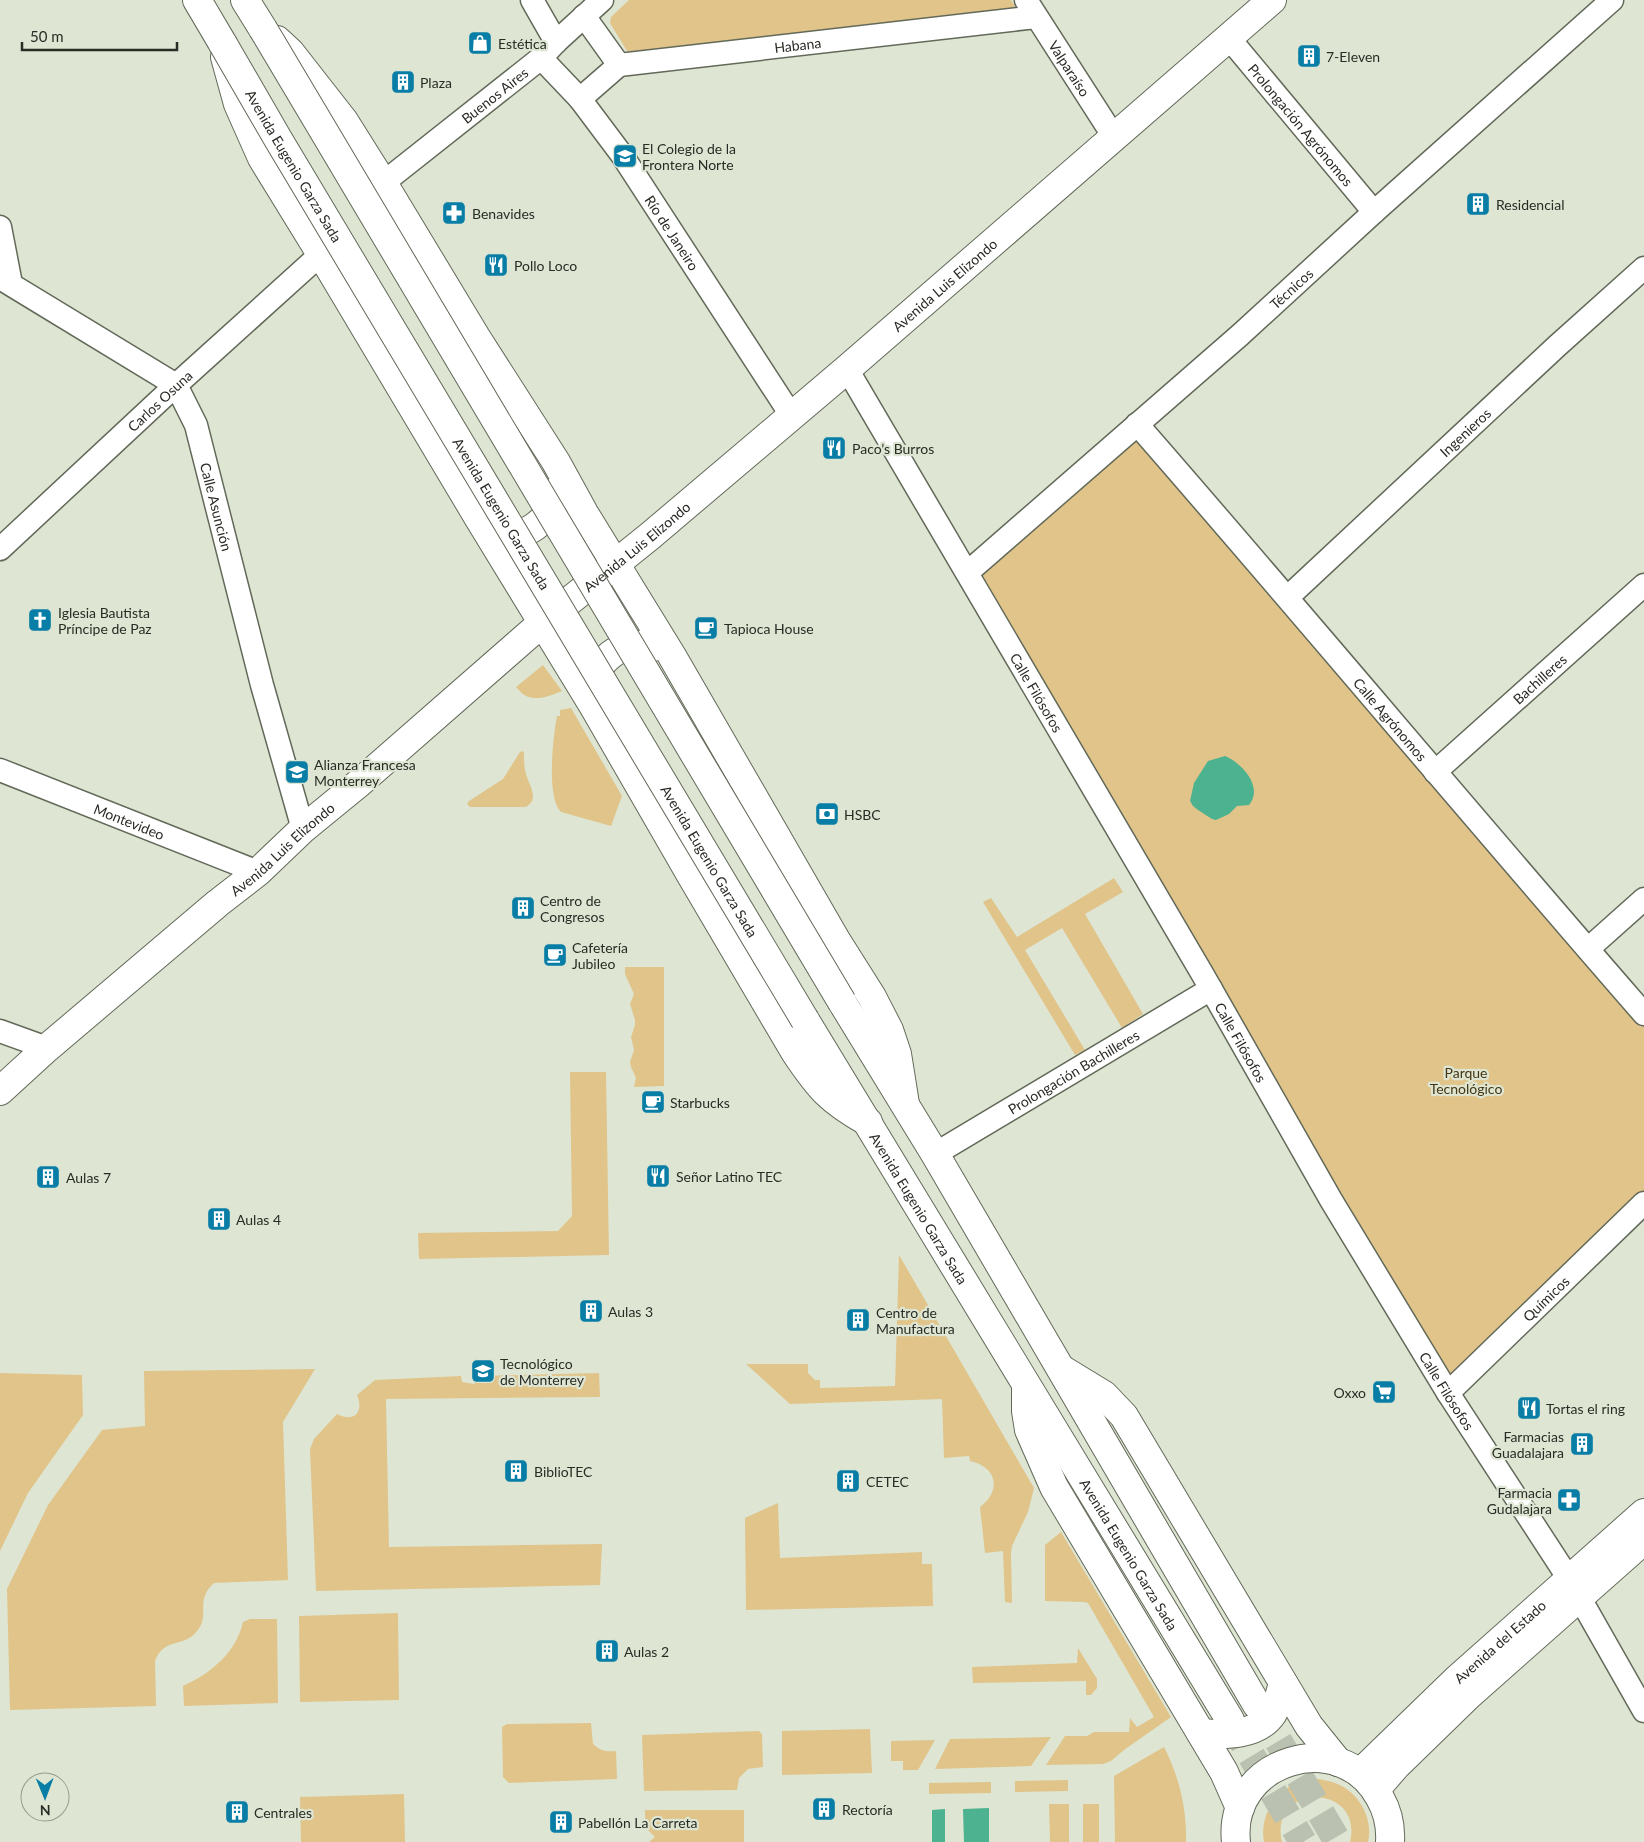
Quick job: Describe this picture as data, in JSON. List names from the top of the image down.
{
  "streets": {
    "main road": ["Avenida Eugenio Garza Sada", "Avenida Luis Elizondo", "Avenida del Estado"],
    "street": [
      "Habana",
      "Valparaíso",
      "Buenos Aires",
      "Prolongación Agrónomos",
      "Río de Janeiro",
      "Técnicos",
      "Carlos Osuna",
      "Ingenieros",
      "Calle Asunción",
      "Bachilleres",
      "Calle Filósofos",
      "Calle Agrónomos",
      "Montevideo",
      "Prolongación Bachilleres",
      "Químicos"
    ]
  },
  "crossings": [
    ["Habana", "Valparaíso"],
    ["Valparaíso", "Avenida Luis Elizondo"],
    ["Buenos Aires", "Río de Janeiro"],
    ["Prolongación Agrónomos", "Avenida Luis Elizondo"],
    ["Prolongación Agrónomos", "Técnicos"],
    ["Río de Janeiro", "Avenida Luis Elizondo"],
    ["Avenida Luis Elizondo", "Calle Asunción"],
    ["Avenida Luis Elizondo", "Calle Filósofos"],
    ["Avenida Luis Elizondo", "Montevideo"],
    ["Técnicos", "Calle Filósofos"],
    ["Técnicos", "Calle Agrónomos"],
    ["Carlos Osuna", "Calle Asunción"],
    ["Ingenieros", "Calle Agrónomos"],
    ["Bachilleres", "Calle Agrónomos"],
    ["Calle Filósofos", "Prolongación Bachilleres"],
    ["Calle Filósofos", "Químicos"],
    ["Calle Filósofos", "Avenida del Estado"]
  ],
  "parks": ["Parque Tecnológico"],
  "places": {
    "shop": ["Estética"],
    "building": [
      "7-Eleven",
      "Plaza",
      "Residencial",
      "Centro de Congresos",
      "Aulas 7",
      "Aulas 4",
      "Aulas 3",
      "Centro de Manufactura",
      "Farmacias Guadalajara",
      "BiblioTEC",
      "CETEC",
      "Aulas 2",
      "Rectoría",
      "Centrales",
      "Pabellón La Carreta"
    ],
    "school or university": ["El Colegio de la Frontera Norte", "Alianza Francesa Monterrey", "Tecnológico de Monterrey"],
    "pharmacy": ["Benavides", "Farmacia Gudalajara"],
    "restaurant": [
      "Pollo Loco",
      "Paco’s Burros",
      "Señor Latino TEC",
      "Tortas el ring"
    ],
    "church": ["Iglesia Bautista Príncipe de Paz"],
    "cafe": ["Tapioca House", "Cafetería Jubileo", "Starbucks"],
    "bank": ["HSBC"],
    "supermarket": ["Oxxo"]
  },
  "scale_bar": "50 m",
  "north": "bottom"
}
